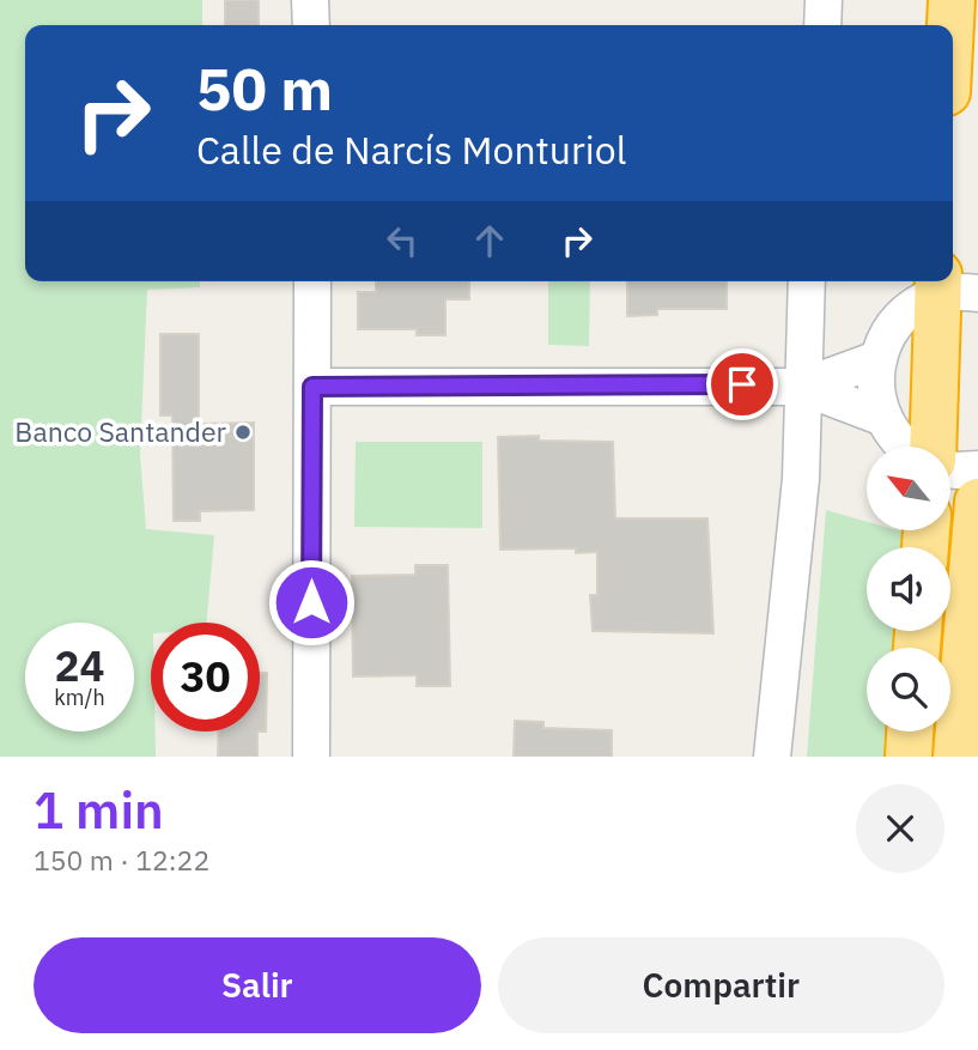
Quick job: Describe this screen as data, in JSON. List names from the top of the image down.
{
  "places": ["Banco Santander"],
  "north": "top left",
  "page": {
    "turn": ["50 m", "Calle de Narcís Monturiol"],
    "speed": "24 km/h",
    "limit": "30",
    "heading": ["1 min", "150 m · 12:22"],
    "buttons": ["Salir", "Compartir"]
  }
}
